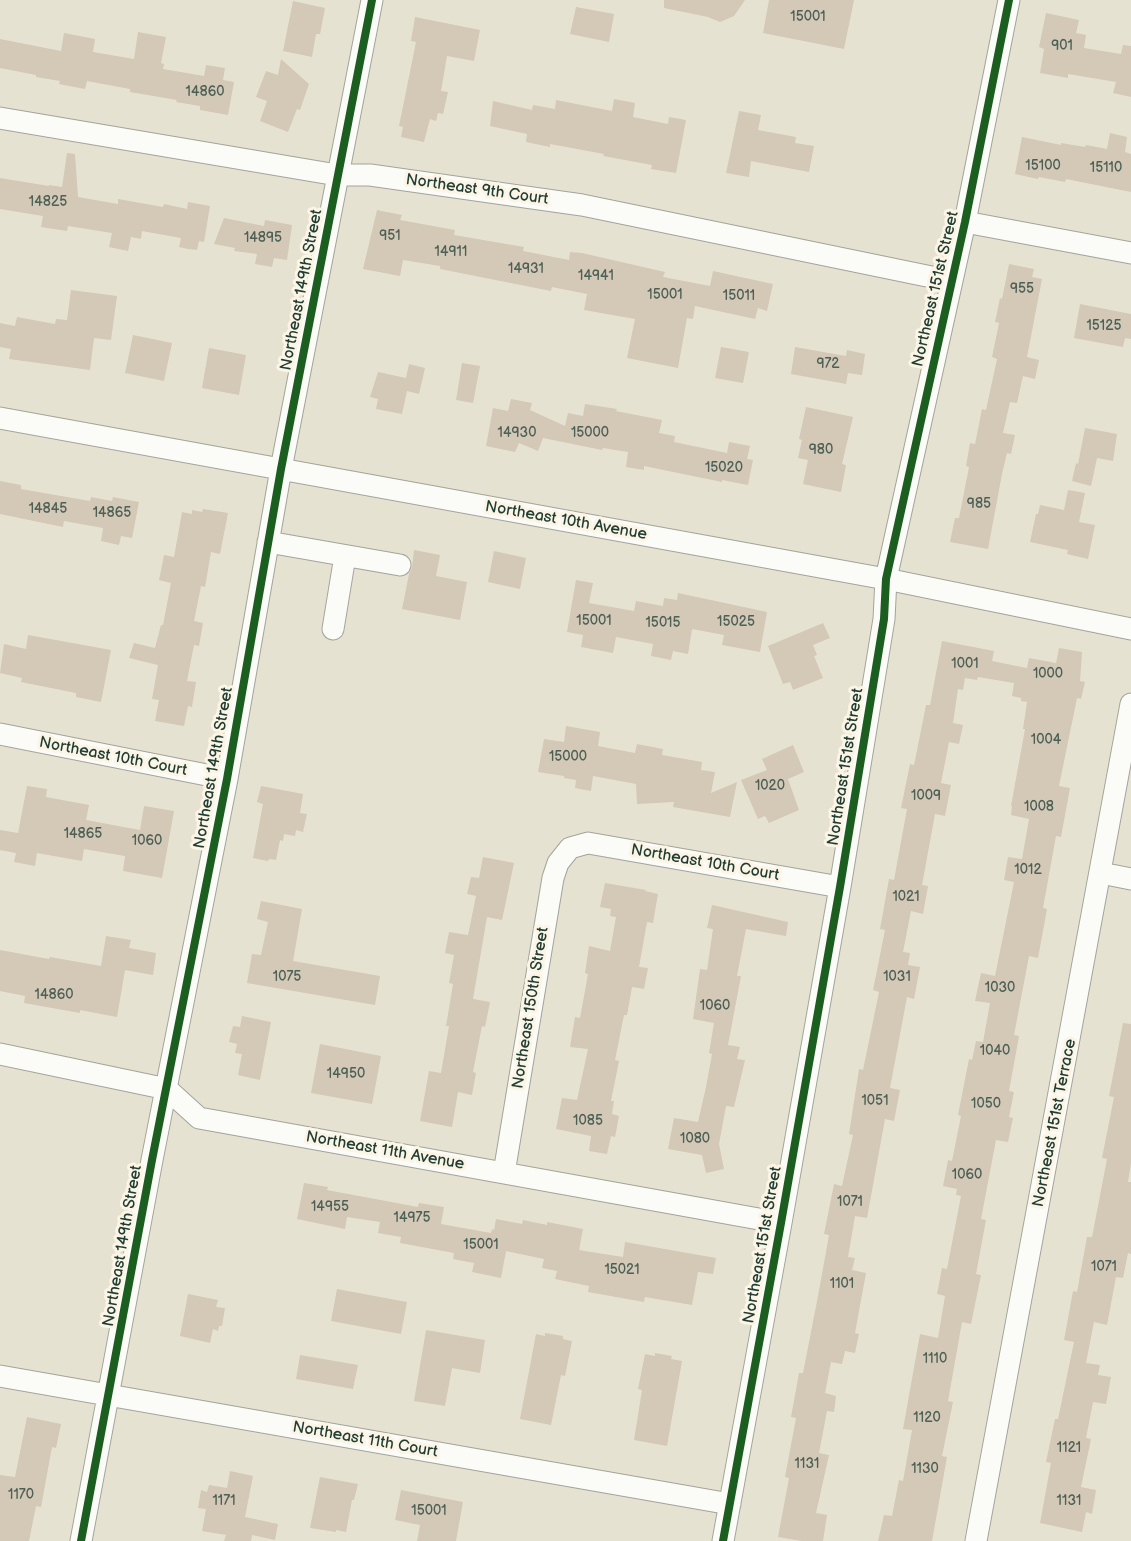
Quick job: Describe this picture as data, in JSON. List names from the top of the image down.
{
  "streets": {
    "street": [
      "Northeast 9th Court",
      "Northeast 151st Street",
      "Northeast 149th Street",
      "Northeast 10th Avenue",
      "Northeast 10th Court",
      "Northeast 150th Street",
      "Northeast 151st Terrace",
      "Northeast 11th Avenue",
      "Northeast 11th Court"
    ]
  },
  "crossings": [
    ["Northeast 9th Court", "Northeast 151st Street"],
    ["Northeast 9th Court", "Northeast 149th Street"],
    ["Northeast 151st Street", "Northeast 10th Avenue"],
    ["Northeast 151st Street", "Northeast 10th Court"],
    ["Northeast 151st Street", "Northeast 11th Avenue"],
    ["Northeast 151st Street", "Northeast 11th Court"],
    ["Northeast 149th Street", "Northeast 10th Avenue"],
    ["Northeast 149th Street", "Northeast 10th Court"],
    ["Northeast 149th Street", "Northeast 11th Avenue"],
    ["Northeast 149th Street", "Northeast 11th Court"],
    ["Northeast 10th Court", "Northeast 150th Street"],
    ["Northeast 150th Street", "Northeast 11th Avenue"]
  ],
  "house_numbers": [
    "15001",
    "901",
    "14860",
    "15100",
    "15110",
    "14825",
    "951",
    "14895",
    "14911",
    "14931",
    "14941",
    "955",
    "15001",
    "15011",
    "15125",
    "972",
    "14930",
    "15000",
    "980",
    "15020",
    "985",
    "14845",
    "14865",
    "15001",
    "15025",
    "15015",
    "1001",
    "1000",
    "1004",
    "15000",
    "1020",
    "1009",
    "1008",
    "14865",
    "1060",
    "1012",
    "1021",
    "1075",
    "1031",
    "1030",
    "14860",
    "1060",
    "1040",
    "14950",
    "1051",
    "1050",
    "1085",
    "1080",
    "1060",
    "1071",
    "14955",
    "14975",
    "15001",
    "1071",
    "15021",
    "1101",
    "1110",
    "1120",
    "1121",
    "1131",
    "1130",
    "1170",
    "1171",
    "1131",
    "15001"
  ]
}
